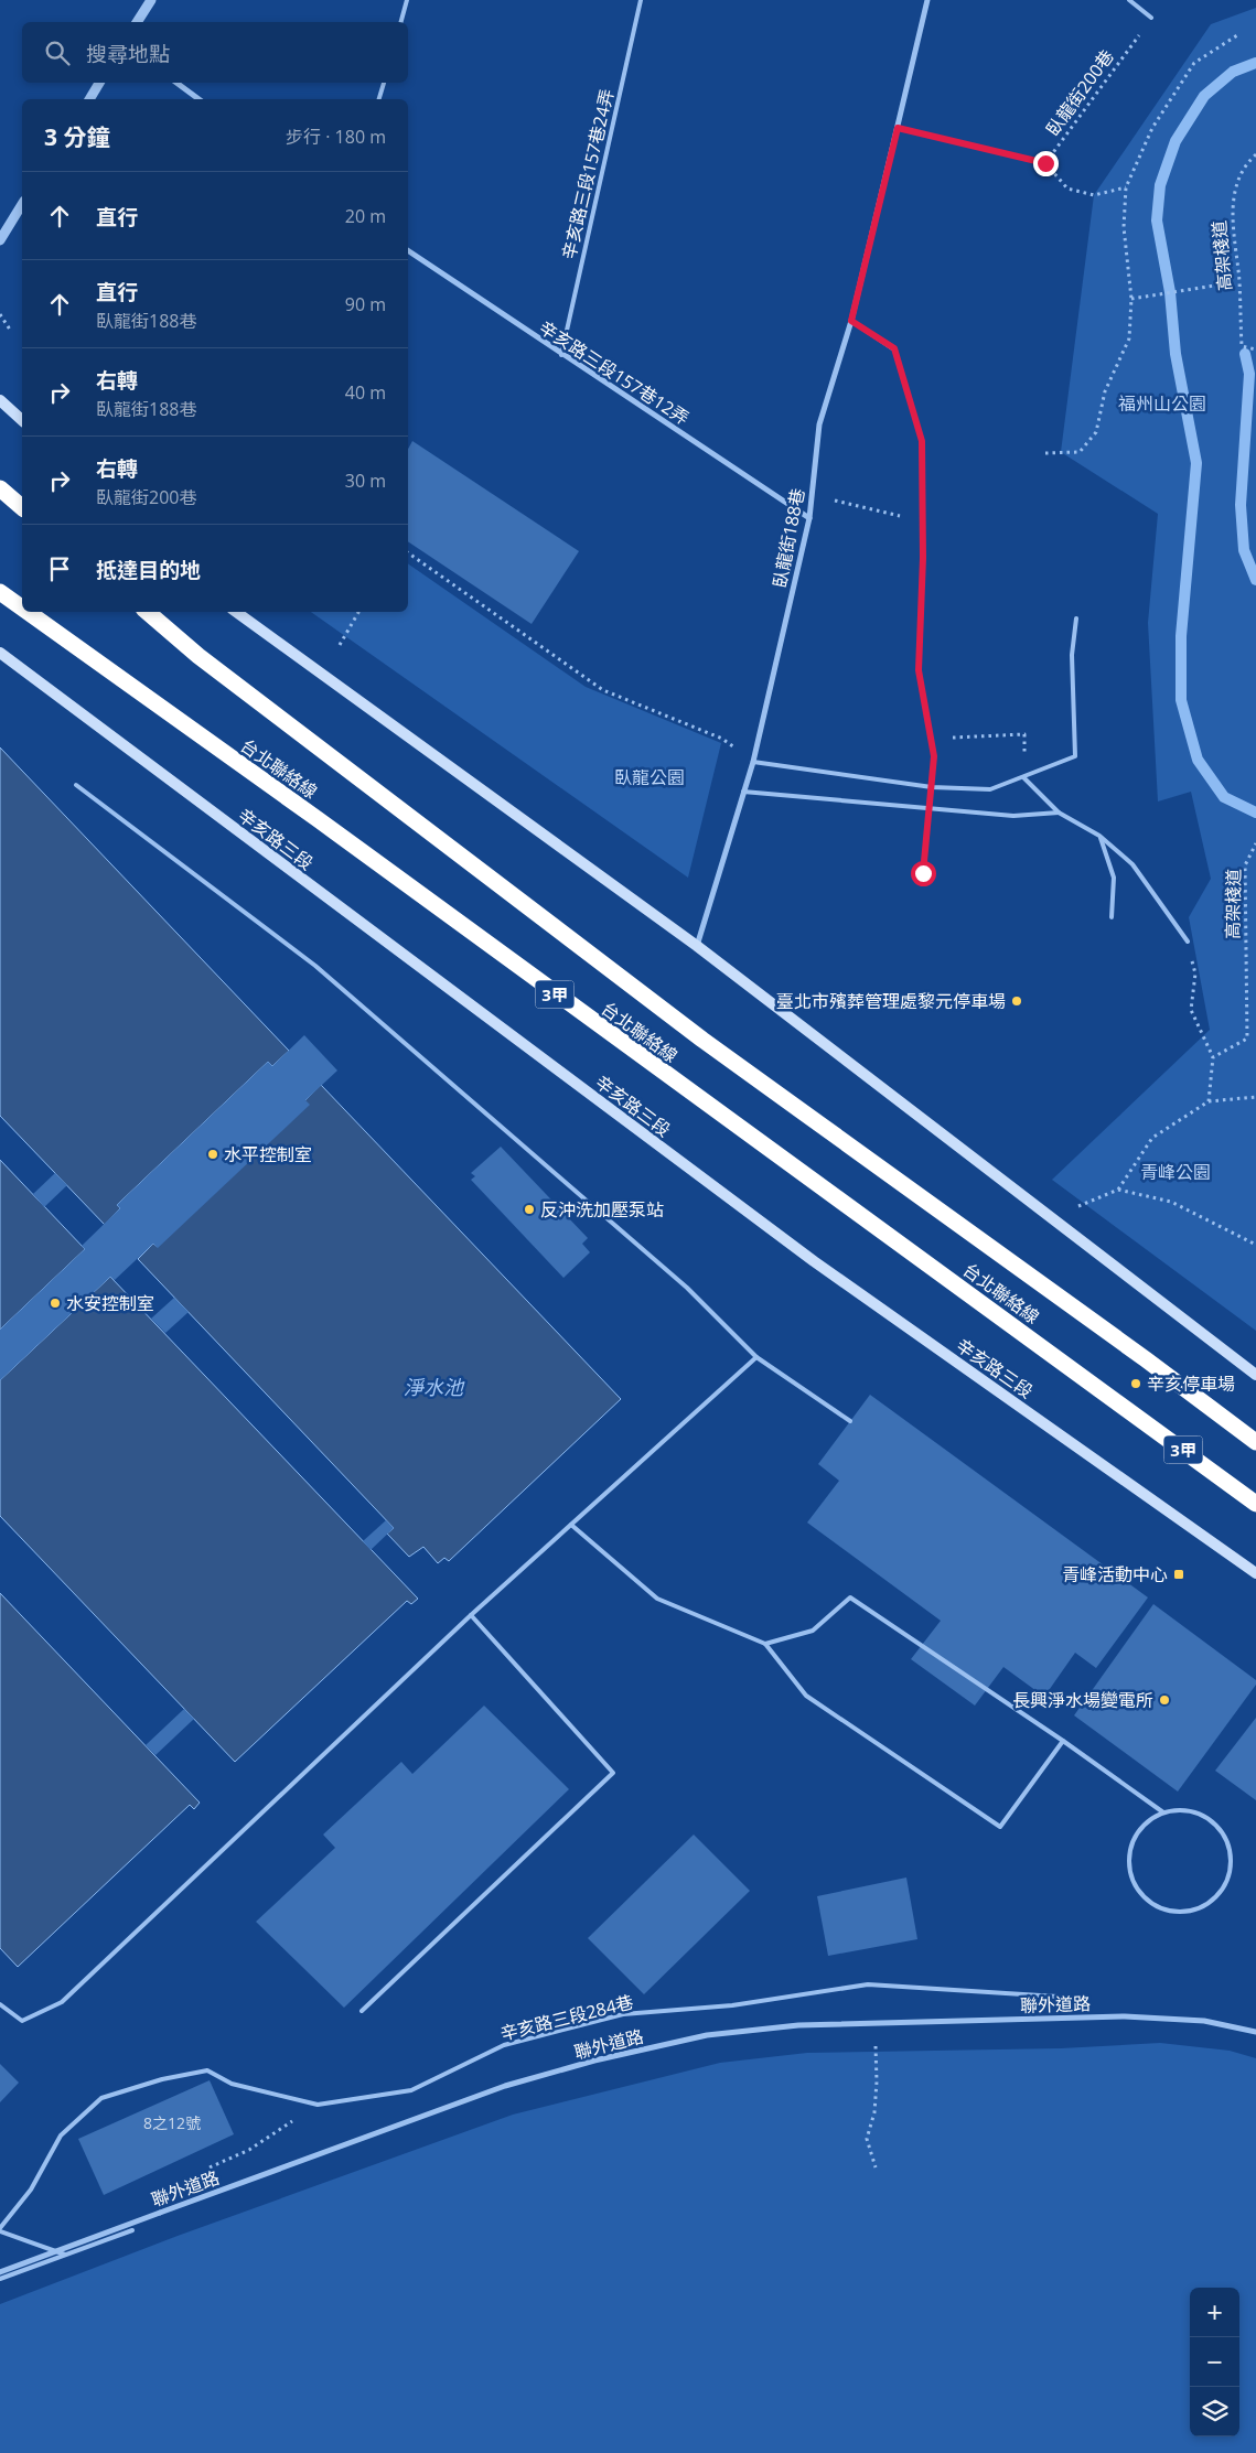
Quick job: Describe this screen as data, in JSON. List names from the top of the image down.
{
  "streets": {
    "highway": ["台北聯絡線", "3甲"],
    "main road": ["辛亥路三段"],
    "street": ["辛亥路三段157巷12弄", "臥龍街188巷", "聯外道路"],
    "lane": ["辛亥路三段157巷24弄", "辛亥路三段284巷"],
    "path": ["臥龍街200巷", "高架棧道"]
  },
  "crossings": [
    ["辛亥路三段157巷24弄", "辛亥路三段157巷12弄"],
    ["辛亥路三段157巷12弄", "臥龍街188巷"]
  ],
  "water": ["淨水池"],
  "parks": ["福州山公園", "臥龍公園", "青峰公園"],
  "places": {
    "other": [
      "臺北市殯葬管理處黎元停車場",
      "水平控制室",
      "反沖洗加壓泵站",
      "水安控制室",
      "辛亥停車場",
      "長興淨水場變電所"
    ],
    "transit": ["青峰活動中心"]
  },
  "house_numbers": ["8之12號"],
  "page": {
    "search": "搜尋地點",
    "heading": ["3 分鐘", "步行 · 180 m"],
    "list": [
      ["直行", "20 m"],
      ["直行", "臥龍街188巷", "90 m"],
      ["右轉", "臥龍街188巷", "40 m"],
      ["右轉", "臥龍街200巷", "30 m"],
      "抵達目的地"
    ],
    "map_buttons": ["+", "−"]
  }
}
